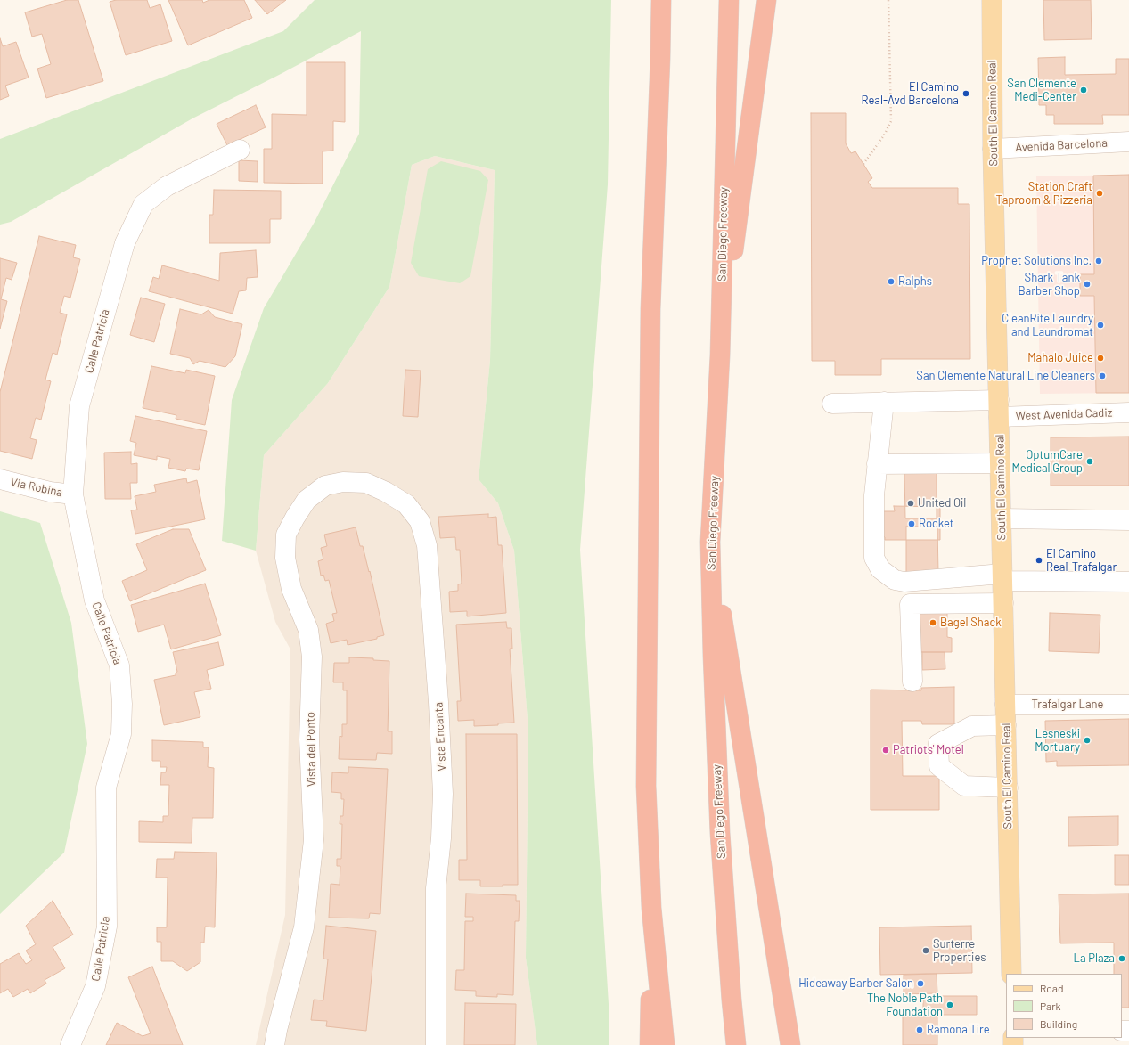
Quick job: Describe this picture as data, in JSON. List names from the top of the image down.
{
  "streets": {
    "highway": ["San Diego Freeway"],
    "main road": ["South El Camino Real"],
    "street": [
      "Avenida Barcelona",
      "Calle Patricia",
      "West Avenida Cadiz",
      "Via Robina",
      "Trafalgar Lane",
      "Vista Encanta",
      "Vista del Ponto"
    ]
  },
  "crossings": [
    ["South El Camino Real", "Avenida Barcelona"],
    ["South El Camino Real", "West Avenida Cadiz"],
    ["South El Camino Real", "Trafalgar Lane"],
    ["Calle Patricia", "Via Robina"],
    ["Vista Encanta", "Vista del Ponto"]
  ],
  "places": [
    "San Clemente Medi-Center",
    "El Camino Real-Avd Barcelona",
    "Station Craft Taproom & Pizzeria",
    "Prophet Solutions Inc.",
    "Ralphs",
    "Shark Tank Barber Shop",
    "CleanRite Laundry and Laundromat",
    "Mahalo Juice",
    "San Clemente Natural Line Cleaners",
    "OptumCare Medical Group",
    "United Oil",
    "Rocket",
    "El Camino Real-Trafalgar",
    "Bagel Shack",
    "Lesneski Mortuary",
    "Patriots' Motel",
    "Surterre Properties",
    "La Plaza",
    "Hideaway Barber Salon",
    "The Noble Path Foundation",
    "Ramona Tire"
  ],
  "legend": ["Road", "Park", "Building"]
}
